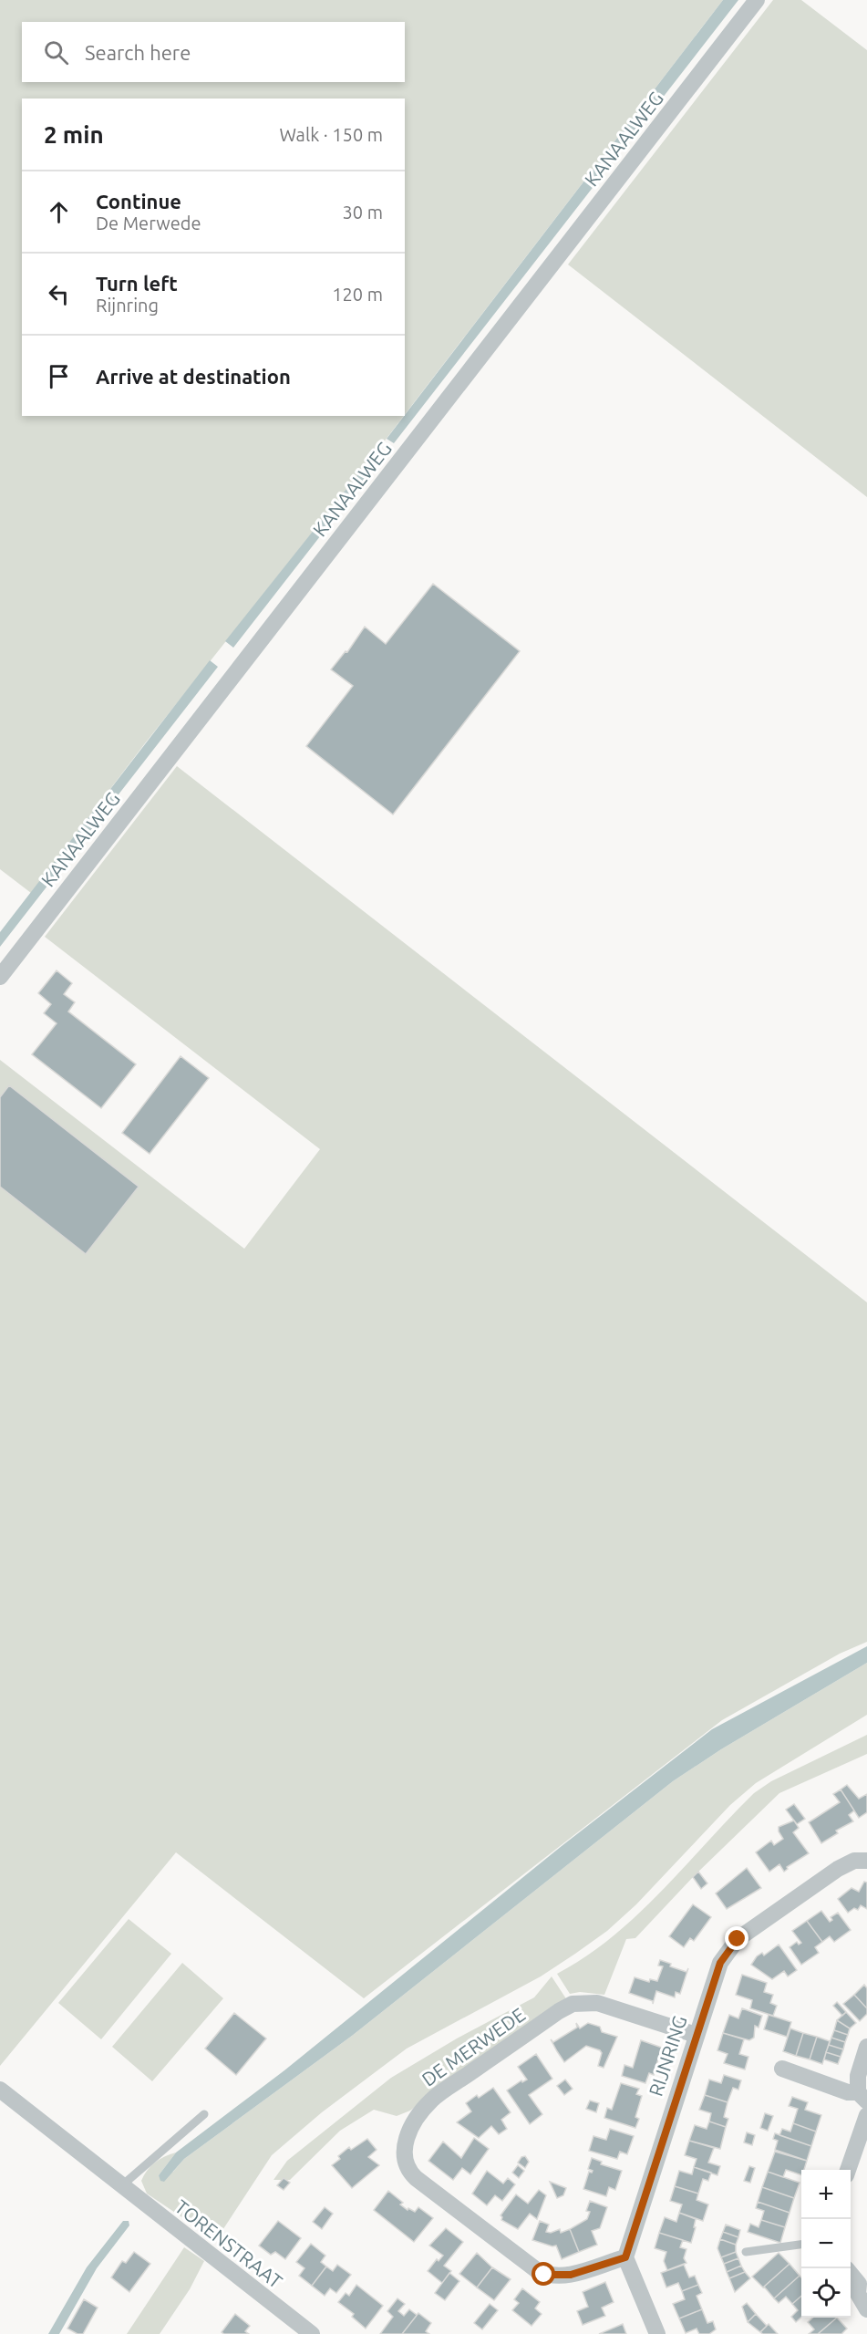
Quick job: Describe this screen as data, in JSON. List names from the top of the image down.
{
  "streets": {
    "street": [
      "KANAALWEG",
      "DE MERWEDE",
      "RIJNRING",
      "TORENSTRAAT"
    ]
  },
  "crossings": [
    ["DE MERWEDE", "RIJNRING"]
  ],
  "page": {
    "search": "Search here",
    "heading": ["2 min", "Walk · 150 m"],
    "list": [
      ["Continue", "De Merwede", "30 m"],
      ["Turn left", "Rijnring", "120 m"],
      "Arrive at destination"
    ],
    "map_buttons": ["+", "−"]
  }
}
